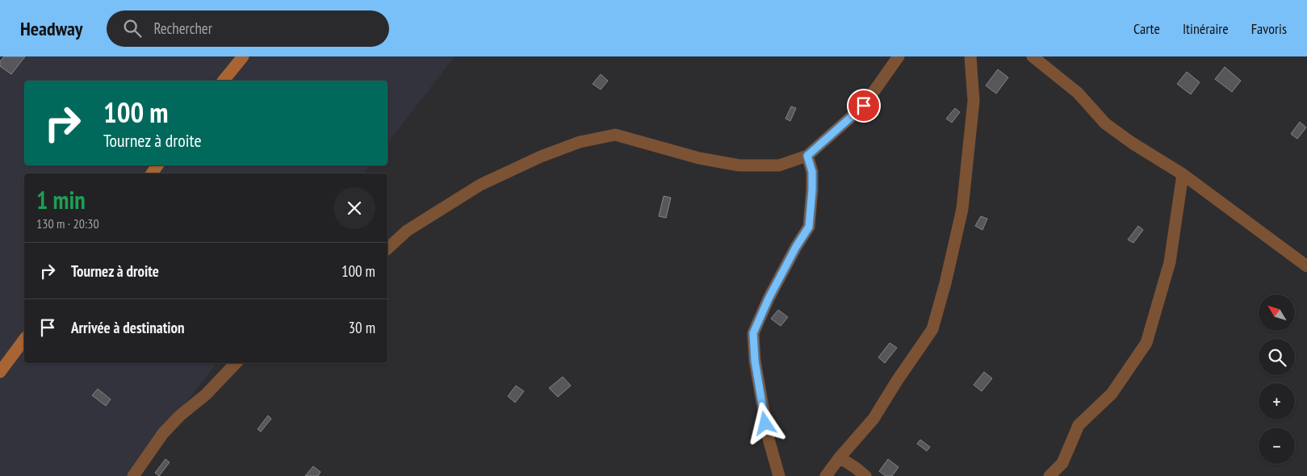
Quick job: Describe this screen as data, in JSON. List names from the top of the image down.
{
  "north": "top left",
  "page": {
    "header": "Headway",
    "search": "Rechercher",
    "nav": ["Carte", "Itinéraire", "Favoris"],
    "turn": ["100 m", "Tournez à droite"],
    "heading": ["1 min", "130 m · 20:30"],
    "list": [
      {
        "name": "Tournez à droite",
        "value": "100 m"
      },
      {
        "name": "Arrivée à destination",
        "value": "30 m"
      }
    ],
    "map_buttons": ["+", "−"]
  }
}
